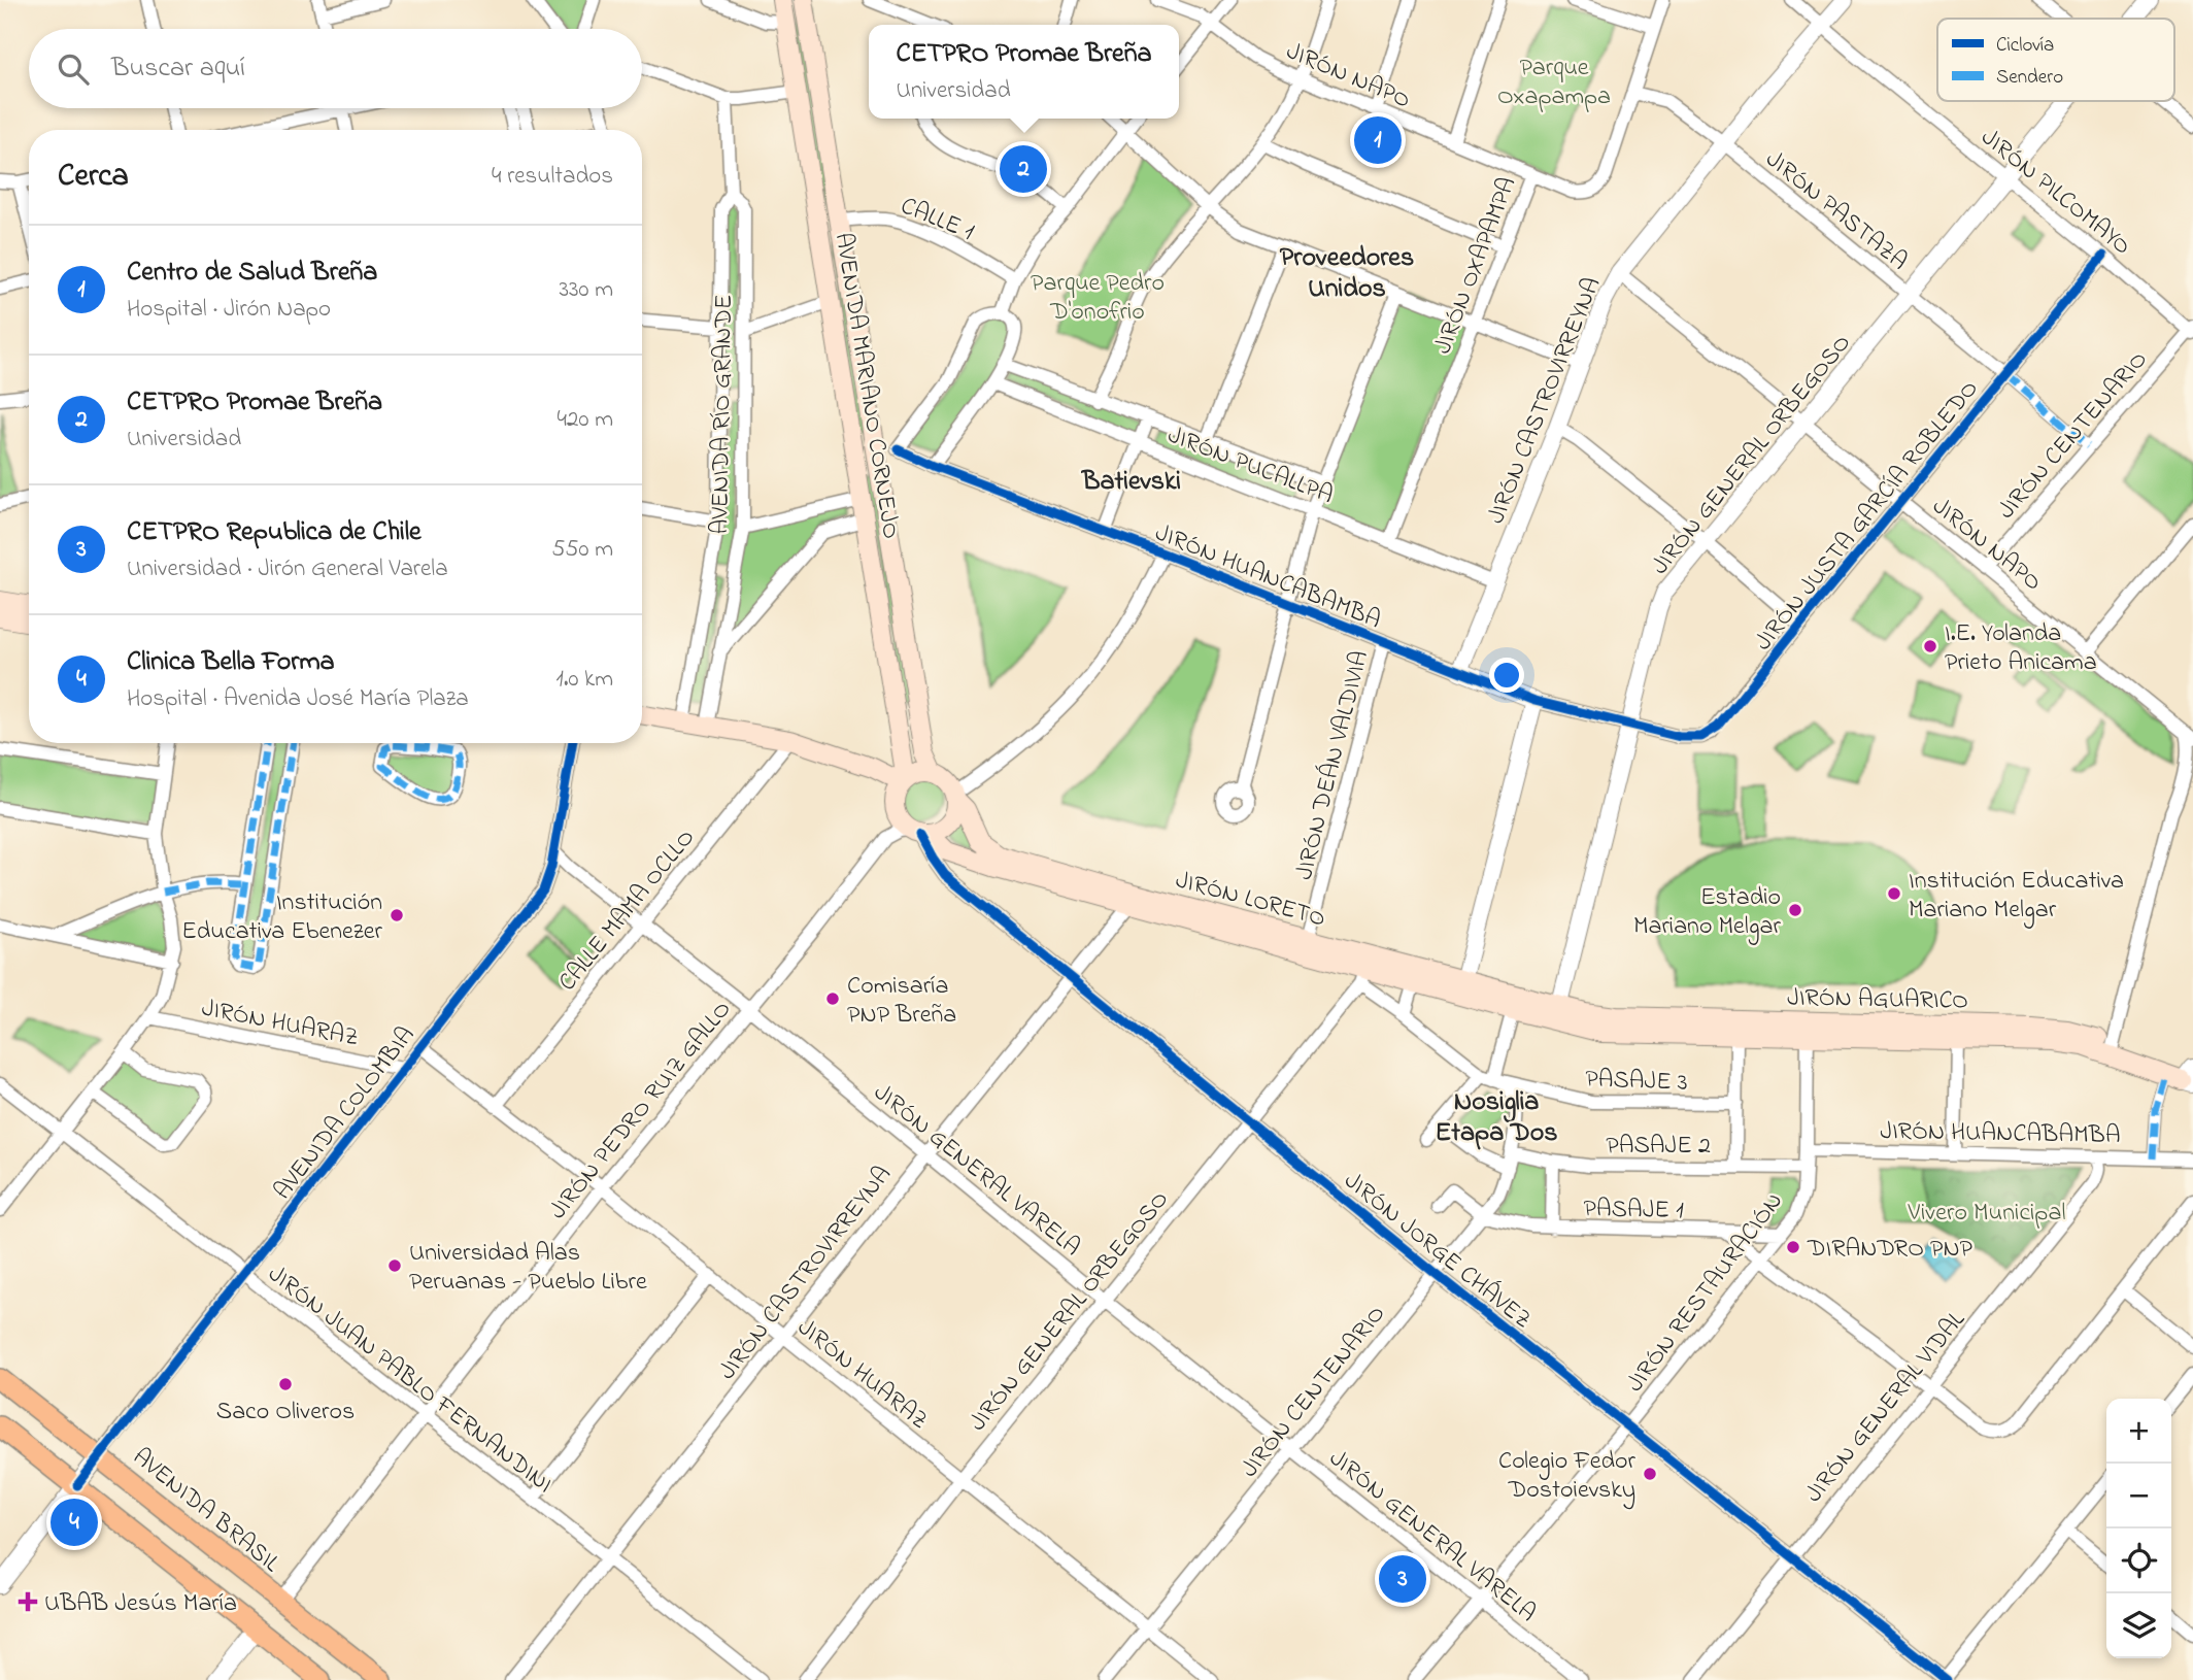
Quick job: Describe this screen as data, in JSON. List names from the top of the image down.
{
  "streets": {
    "main road": [
      "AVENIDA MARIANO CORNEJO",
      "JIRÓN LORETO",
      "JIRÓN AGUARICO",
      "AVENIDA BRASIL"
    ],
    "street": [
      "JIRÓN NAPO",
      "JIRÓN PILCOMAYO",
      "JIRÓN PASTAZA",
      "CALLE 1",
      "JIRÓN OXAPAMPA",
      "JIRÓN CASTROVIRREYNA",
      "AVENIDA RÍO GRANDE",
      "JIRÓN CENTENARIO",
      "JIRÓN GENERAL ORBEGOSO",
      "JIRÓN PUCALLPA",
      "JIRÓN JUSTA GARCÍA ROBLEDO",
      "JIRÓN HUANCABAMBA",
      "JIRÓN DEÁN VALDIVIA",
      "CALLE MAMA OCLLO",
      "JIRÓN HUARAZ",
      "PASAJE 3",
      "JIRÓN PEDRO RUIZ GALLO",
      "AVENIDA COLOMBIA",
      "PASAJE 2",
      "JIRÓN GENERAL VARELA",
      "PASAJE 1",
      "JIRÓN JORGE CHÁVEZ",
      "JIRÓN RESTAURACIÓN",
      "JIRÓN JUAN PABLO FERNANDINI",
      "JIRÓN GENERAL VIDAL"
    ]
  },
  "crossings": [
    ["JIRÓN NAPO", "JIRÓN OXAPAMPA"],
    ["JIRÓN NAPO", "JIRÓN CASTROVIRREYNA"],
    ["JIRÓN NAPO", "JIRÓN CENTENARIO"],
    ["JIRÓN NAPO", "JIRÓN GENERAL ORBEGOSO"],
    ["JIRÓN NAPO", "JIRÓN JUSTA GARCÍA ROBLEDO"],
    ["JIRÓN PILCOMAYO", "JIRÓN CASTROVIRREYNA"],
    ["JIRÓN PILCOMAYO", "JIRÓN CENTENARIO"],
    ["JIRÓN PILCOMAYO", "JIRÓN GENERAL ORBEGOSO"],
    ["JIRÓN PILCOMAYO", "JIRÓN JUSTA GARCÍA ROBLEDO"],
    ["JIRÓN PASTAZA", "JIRÓN OXAPAMPA"],
    ["JIRÓN PASTAZA", "JIRÓN CASTROVIRREYNA"],
    ["JIRÓN PASTAZA", "JIRÓN GENERAL ORBEGOSO"],
    ["JIRÓN PASTAZA", "JIRÓN JUSTA GARCÍA ROBLEDO"],
    ["CALLE 1", "AVENIDA MARIANO CORNEJO"],
    ["JIRÓN OXAPAMPA", "JIRÓN PUCALLPA"],
    ["AVENIDA MARIANO CORNEJO", "JIRÓN LORETO"],
    ["AVENIDA MARIANO CORNEJO", "JIRÓN PEDRO RUIZ GALLO"],
    ["AVENIDA MARIANO CORNEJO", "JIRÓN JORGE CHÁVEZ"],
    ["JIRÓN CASTROVIRREYNA", "JIRÓN PUCALLPA"],
    ["JIRÓN CASTROVIRREYNA", "JIRÓN HUANCABAMBA"],
    ["JIRÓN CASTROVIRREYNA", "JIRÓN LORETO"],
    ["JIRÓN CASTROVIRREYNA", "JIRÓN HUARAZ"],
    ["JIRÓN CASTROVIRREYNA", "JIRÓN GENERAL VARELA"],
    ["JIRÓN CASTROVIRREYNA", "JIRÓN JORGE CHÁVEZ"],
    ["JIRÓN CASTROVIRREYNA", "JIRÓN JUAN PABLO FERNANDINI"],
    ["JIRÓN CENTENARIO", "JIRÓN HUARAZ"],
    ["JIRÓN CENTENARIO", "PASAJE 3"],
    ["JIRÓN CENTENARIO", "PASAJE 2"],
    ["JIRÓN CENTENARIO", "JIRÓN GENERAL VARELA"],
    ["JIRÓN CENTENARIO", "PASAJE 1"],
    ["JIRÓN CENTENARIO", "JIRÓN JORGE CHÁVEZ"],
    ["JIRÓN GENERAL ORBEGOSO", "JIRÓN JUSTA GARCÍA ROBLEDO"],
    ["JIRÓN GENERAL ORBEGOSO", "JIRÓN HUANCABAMBA"],
    ["JIRÓN GENERAL ORBEGOSO", "JIRÓN LORETO"],
    ["JIRÓN GENERAL ORBEGOSO", "JIRÓN AGUARICO"],
    ["JIRÓN GENERAL ORBEGOSO", "JIRÓN HUARAZ"],
    ["JIRÓN GENERAL ORBEGOSO", "JIRÓN GENERAL VARELA"],
    ["JIRÓN GENERAL ORBEGOSO", "JIRÓN JORGE CHÁVEZ"],
    ["JIRÓN JUSTA GARCÍA ROBLEDO", "JIRÓN HUANCABAMBA"],
    ["JIRÓN HUANCABAMBA", "JIRÓN DEÁN VALDIVIA"],
    ["JIRÓN HUANCABAMBA", "JIRÓN RESTAURACIÓN"],
    ["JIRÓN HUANCABAMBA", "JIRÓN GENERAL VIDAL"],
    ["JIRÓN DEÁN VALDIVIA", "JIRÓN LORETO"],
    ["JIRÓN LORETO", "JIRÓN AGUARICO"],
    ["JIRÓN LORETO", "PASAJE 3"],
    ["JIRÓN LORETO", "JIRÓN PEDRO RUIZ GALLO"],
    ["JIRÓN LORETO", "JIRÓN JORGE CHÁVEZ"],
    ["CALLE MAMA OCLLO", "JIRÓN HUARAZ"],
    ["CALLE MAMA OCLLO", "JIRÓN GENERAL VARELA"],
    ["JIRÓN AGUARICO", "JIRÓN RESTAURACIÓN"],
    ["JIRÓN HUARAZ", "JIRÓN PEDRO RUIZ GALLO"],
    ["JIRÓN HUARAZ", "AVENIDA COLOMBIA"],
    ["JIRÓN PEDRO RUIZ GALLO", "JIRÓN GENERAL VARELA"],
    ["JIRÓN PEDRO RUIZ GALLO", "JIRÓN JORGE CHÁVEZ"],
    ["JIRÓN PEDRO RUIZ GALLO", "JIRÓN JUAN PABLO FERNANDINI"],
    ["JIRÓN PEDRO RUIZ GALLO", "AVENIDA BRASIL"],
    ["AVENIDA COLOMBIA", "JIRÓN GENERAL VARELA"],
    ["AVENIDA COLOMBIA", "JIRÓN JUAN PABLO FERNANDINI"],
    ["AVENIDA COLOMBIA", "AVENIDA BRASIL"],
    ["PASAJE 2", "JIRÓN RESTAURACIÓN"],
    ["JIRÓN GENERAL VARELA", "JIRÓN RESTAURACIÓN"],
    ["PASAJE 1", "JIRÓN RESTAURACIÓN"],
    ["JIRÓN JORGE CHÁVEZ", "JIRÓN RESTAURACIÓN"],
    ["JIRÓN JORGE CHÁVEZ", "JIRÓN GENERAL VIDAL"]
  ],
  "districts": ["Proveedores Unidos", "Batievski", "Nosiglia Etapa Dos"],
  "parks": ["Parque Oxapampa", "Parque Pedro D'onofrio", "Vivero Municipal"],
  "places": {
    "other": [
      "I.E. Yolanda Prieto Anicama",
      "Institución Educativa Mariano Melgar",
      "Estadio Mariano Melgar",
      "Institución Educativa Ebenezer",
      "Comisaría PNP Breña",
      "DIRANDRO PNP",
      "Universidad Alas Peruanas - Pueblo Libre",
      "Saco Oliveros",
      "Colegio Fedor Dostoievsky"
    ],
    "health": ["UBAB Jesús María"]
  },
  "legend": ["Ciclovía", "Sendero"],
  "page": {
    "popup": ["CETPRO Promae Breña", "Universidad"],
    "search": "Buscar aquí",
    "pins": [
      "1",
      "2",
      "4",
      "3"
    ],
    "heading": ["Cerca", "4 resultados"],
    "list": [
      {
        "mark": "1",
        "name": "Centro de Salud Breña",
        "note": "Hospital · Jirón Napo",
        "value": "330 m"
      },
      {
        "mark": "2",
        "name": "CETPRO Promae Breña",
        "note": "Universidad",
        "value": "420 m"
      },
      {
        "mark": "3",
        "name": "CETPRO Republica de Chile",
        "note": "Universidad · Jirón General Varela",
        "value": "550 m"
      },
      {
        "mark": "4",
        "name": "Clinica Bella Forma",
        "note": "Hospital · Avenida José María Plaza",
        "value": "1.0 km"
      }
    ],
    "map_buttons": ["+", "−"]
  }
}
